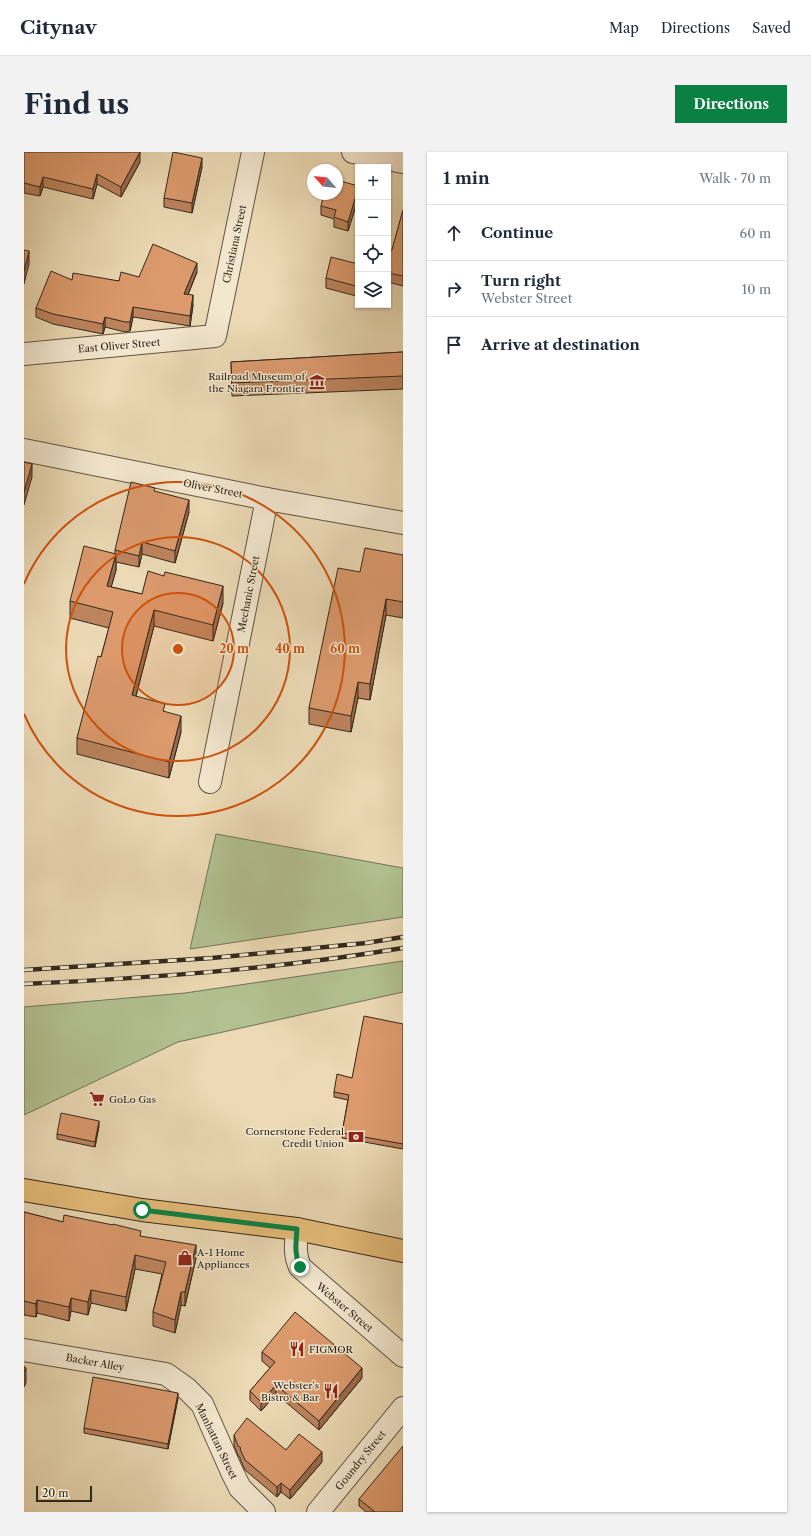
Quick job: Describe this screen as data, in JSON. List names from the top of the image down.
{
  "streets": {
    "street": [
      "Christiana Street",
      "East Oliver Street",
      "Oliver Street",
      "Mechanic Street",
      "Webster Street",
      "Backer Alley",
      "Manhattan Street",
      "Goundry Street"
    ]
  },
  "crossings": [
    ["Christiana Street", "East Oliver Street"],
    ["Oliver Street", "Mechanic Street"],
    ["Backer Alley", "Manhattan Street"]
  ],
  "places": {
    "museum": ["Railroad Museum of the Niagara Frontier"],
    "supermarket": ["GoLo Gas"],
    "bank": ["Cornerstone Federal Credit Union"],
    "shop": ["A-1 Home Appliances"],
    "restaurant": ["FIGMOR", "Webster's Bistro & Bar"]
  },
  "scale_bar": "20 m",
  "north": "top left",
  "page": {
    "header": "Citynav",
    "nav": ["Map", "Directions", "Saved"],
    "buttons": "Directions",
    "title": "Find us",
    "heading": ["1 min", "Walk · 70 m"],
    "map_buttons": ["+", "−"],
    "list": [
      ["Continue", "60 m"],
      ["Turn right", "Webster Street", "10 m"],
      "Arrive at destination"
    ],
    "scale": "20 m"
  },
  "rings": ["20 m", "40 m", "60 m"]
}
